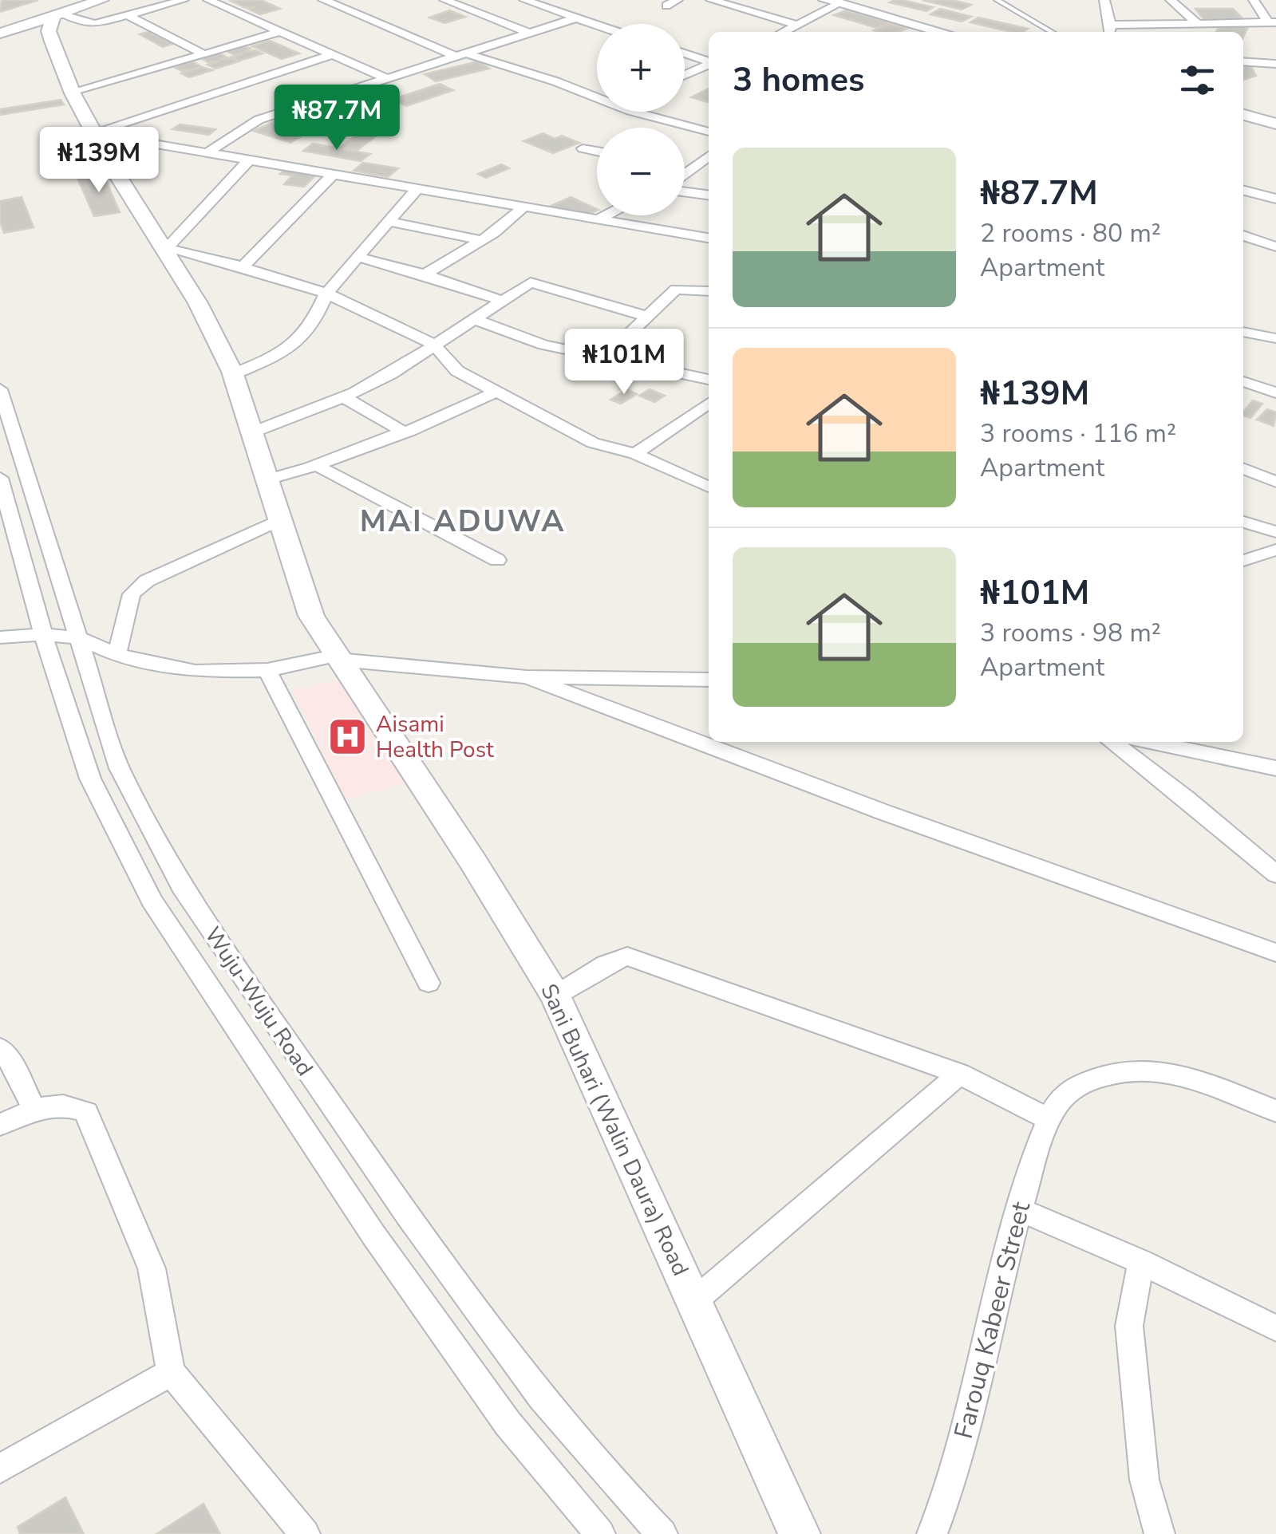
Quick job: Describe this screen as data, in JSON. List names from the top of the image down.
{
  "streets": {
    "street": ["Wuju-Wuju Road", "Sani Buhari (Walin Daura) Road", "Farouq Kabeer Street"]
  },
  "districts": ["MAI ADUWA"],
  "places": {
    "hospital": ["Aisami Health Post"]
  },
  "page": {
    "map_buttons": ["+", "−"],
    "heading": "3 homes",
    "price": ["₦87.7M", "₦139M", "₦101M"],
    "list": [
      {
        "name": "₦87.7M",
        "note": "2 rooms · 80 m² · Apartment"
      },
      {
        "name": "₦139M",
        "note": "3 rooms · 116 m² · Apartment"
      },
      {
        "name": "₦101M",
        "note": "3 rooms · 98 m² · Apartment"
      }
    ]
  }
}
